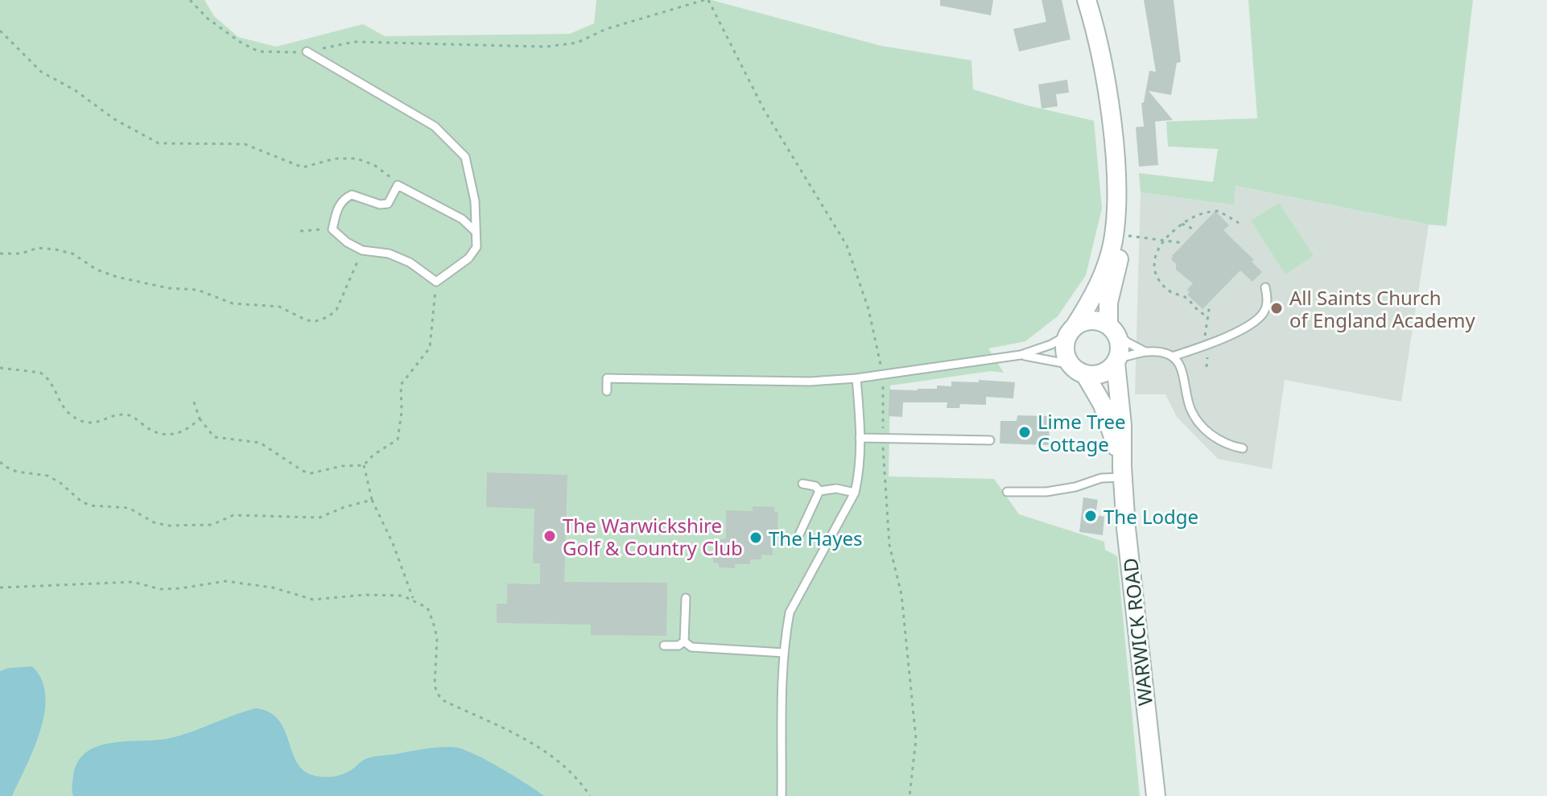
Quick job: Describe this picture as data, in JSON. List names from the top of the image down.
{
  "streets": {
    "street": ["WARWICK ROAD"]
  },
  "places": [
    "All Saints Church of England Academy",
    "Lime Tree Cottage",
    "The Lodge",
    "The Warwickshire Golf & Country Club",
    "The Hayes"
  ]
}
